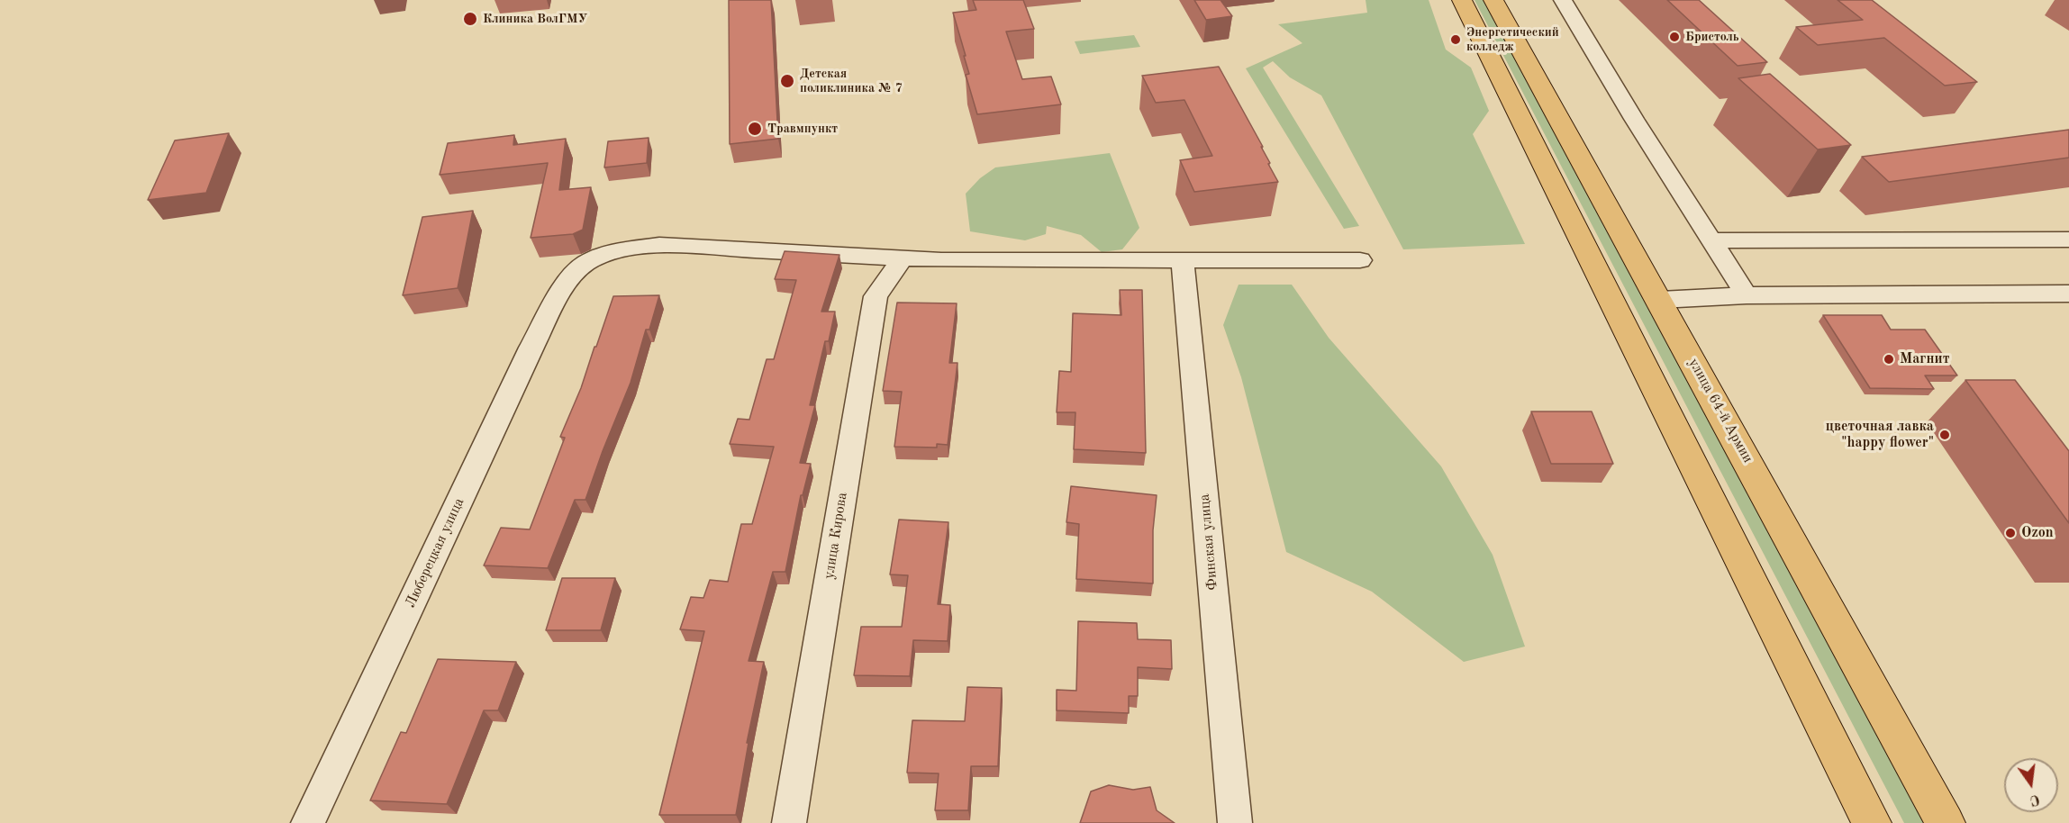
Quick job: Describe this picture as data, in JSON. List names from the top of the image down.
{
  "streets": {
    "highway": ["улица 64-й Армии"],
    "street": ["улица Кирова", "Финская улица", "Люберецкая улица"]
  },
  "crossings": [
    ["улица Кирова", "Люберецкая улица"],
    ["Финская улица", "Люберецкая улица"]
  ],
  "places": [
    "Клиника ВолГМУ",
    "Бристоль",
    "Энергетический колледж",
    "Детская поликлиника № 7",
    "Травмпункт",
    "Магнит",
    "цветочная лавка \"happy flower\"",
    "Ozon"
  ],
  "north": "bottom"
}
